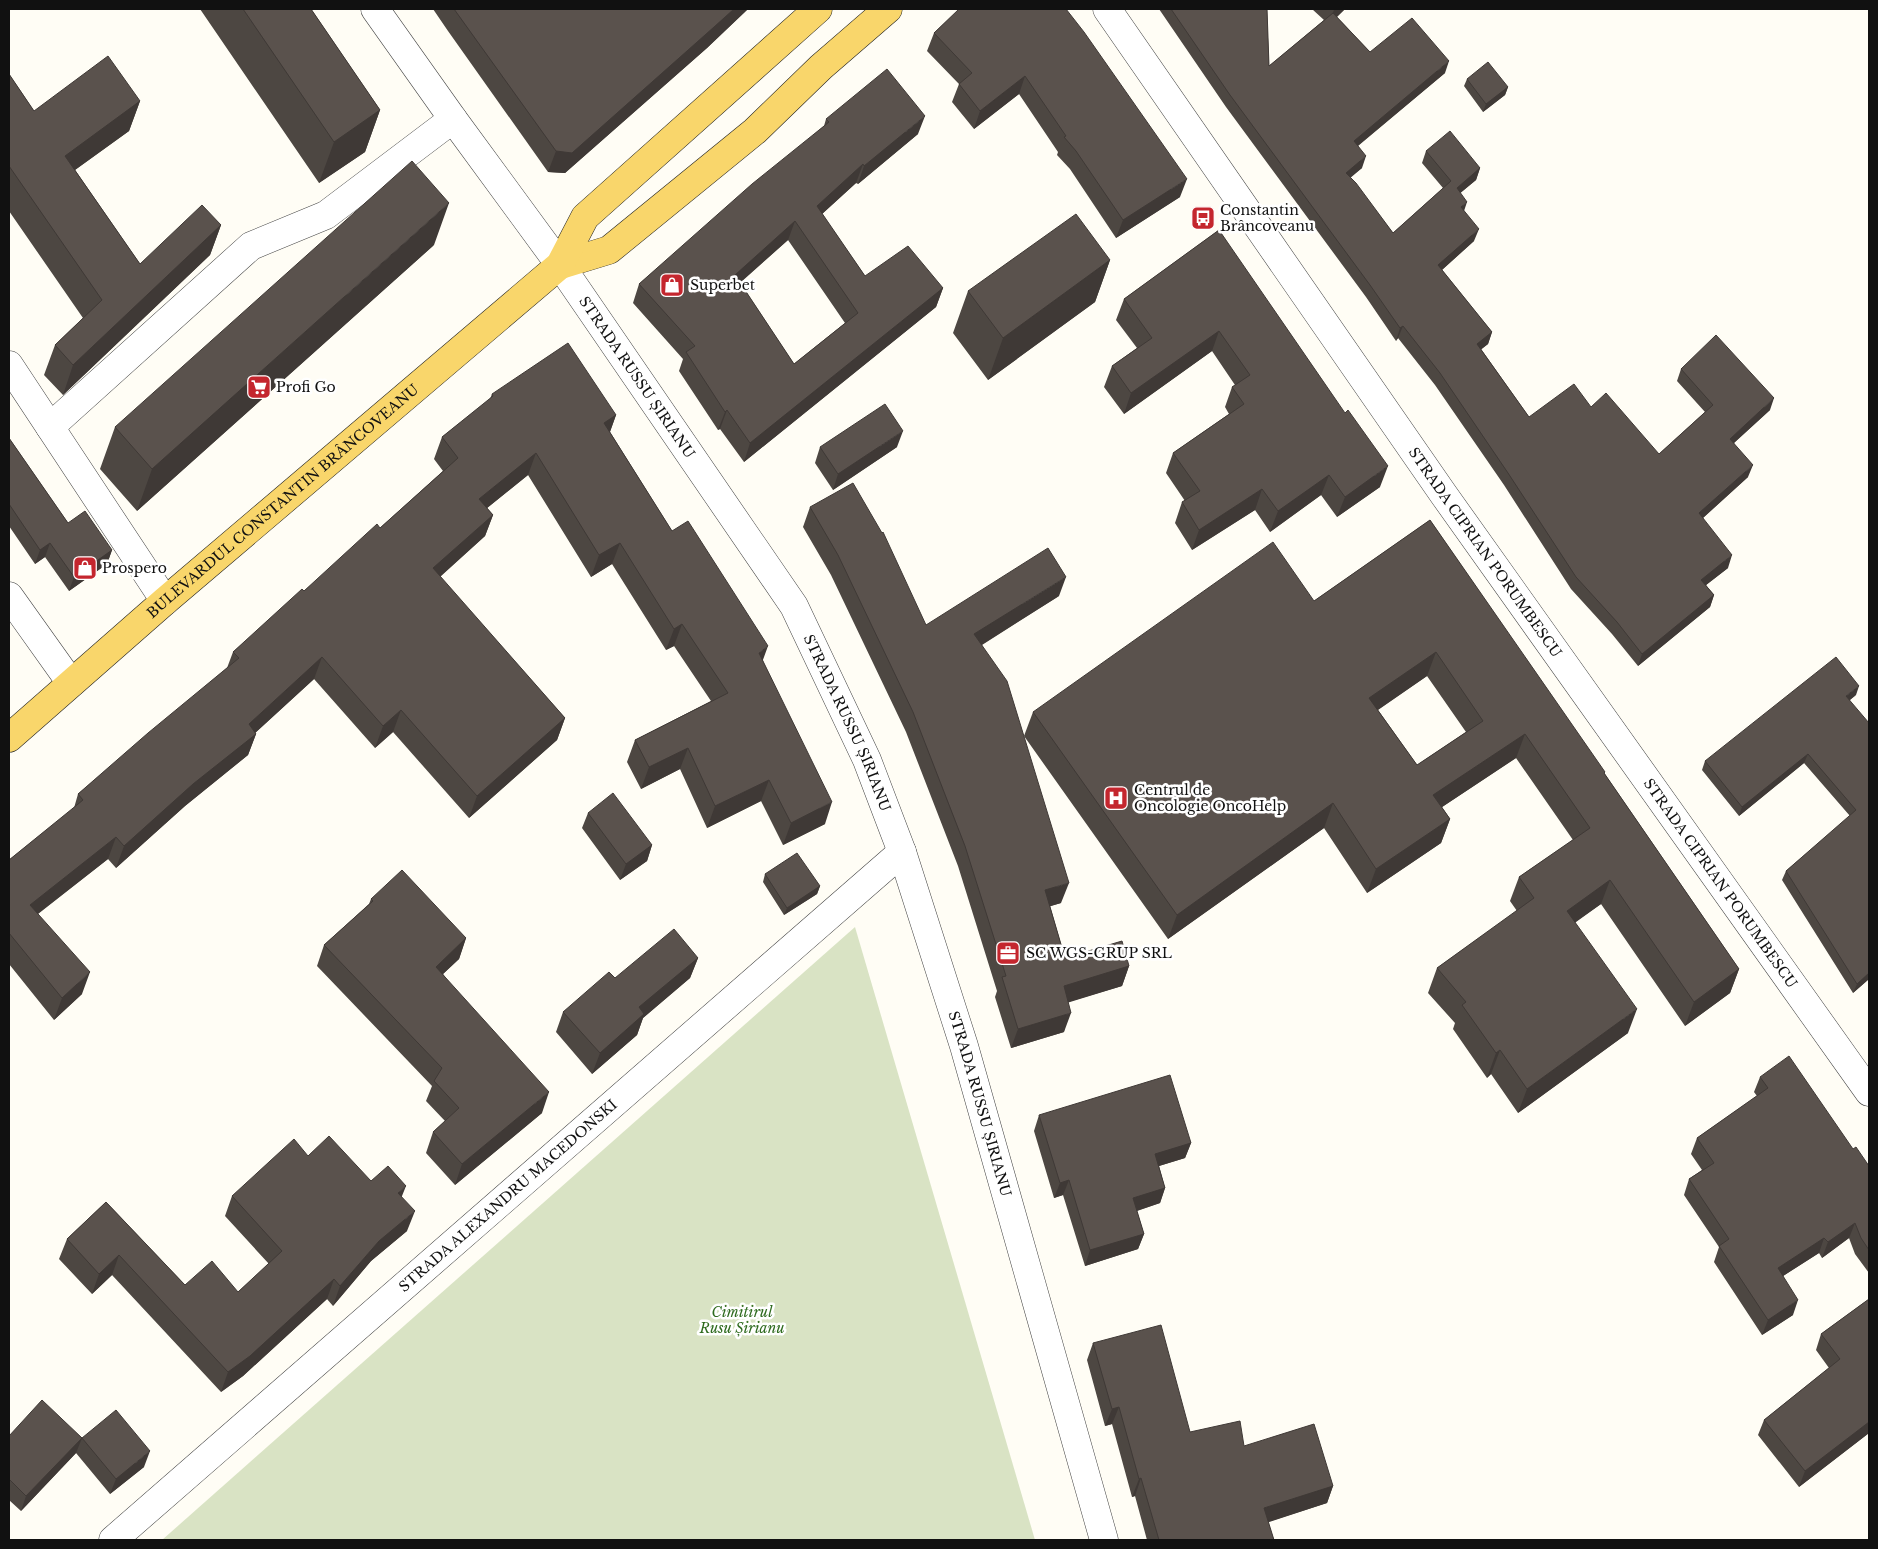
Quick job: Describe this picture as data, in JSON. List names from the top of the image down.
{
  "streets": {
    "main road": ["BULEVARDUL CONSTANTIN BRÂNCOVEANU"],
    "street": ["STRADA RUSSU ȘIRIANU", "STRADA CIPRIAN PORUMBESCU", "STRADA ALEXANDRU MACEDONSKI"]
  },
  "crossings": [
    ["STRADA RUSSU ȘIRIANU", "BULEVARDUL CONSTANTIN BRÂNCOVEANU"],
    ["STRADA RUSSU ȘIRIANU", "STRADA ALEXANDRU MACEDONSKI"]
  ],
  "parks": ["Cimitirul Rusu Șirianu"],
  "places": {
    "bus stop": ["Constantin Brâncoveanu"],
    "shop": ["Superbet", "Prospero"],
    "supermarket": ["Profi Go"],
    "hospital": ["Centrul de Oncologie OncoHelp"],
    "office": ["SC WGS-GRUP SRL"]
  }
}
